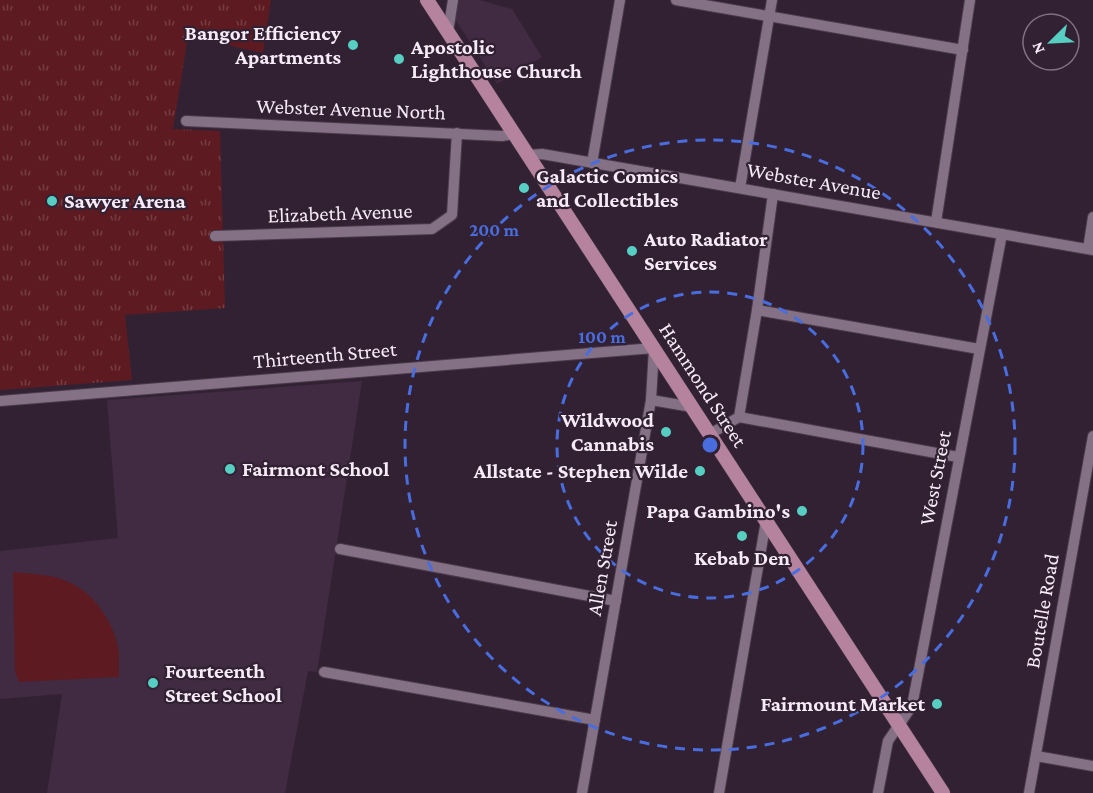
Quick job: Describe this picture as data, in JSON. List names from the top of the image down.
{
  "streets": {
    "main road": ["Hammond Street"],
    "street": [
      "Webster Avenue North",
      "Webster Avenue",
      "Elizabeth Avenue",
      "Thirteenth Street",
      "West Street",
      "Allen Street",
      "Boutelle Road"
    ]
  },
  "crossings": [
    ["Webster Avenue North", "Elizabeth Avenue"],
    ["Webster Avenue North", "Hammond Street"],
    ["Webster Avenue", "Hammond Street"],
    ["Webster Avenue", "West Street"],
    ["Thirteenth Street", "Hammond Street"],
    ["Thirteenth Street", "Allen Street"],
    ["Hammond Street", "West Street"],
    ["Hammond Street", "Allen Street"]
  ],
  "places": [
    "Bangor Efficiency Apartments",
    "Apostolic Lighthouse Church",
    "Galactic Comics and Collectibles",
    "Sawyer Arena",
    "Auto Radiator Services",
    "Wildwood Cannabis",
    "Fairmont School",
    "Allstate - Stephen Wilde",
    "Papa Gambino's",
    "Kebab Den",
    "Fourteenth Street School",
    "Fairmount Market"
  ],
  "north": "bottom left",
  "rings": ["200 m", "100 m"]
}
